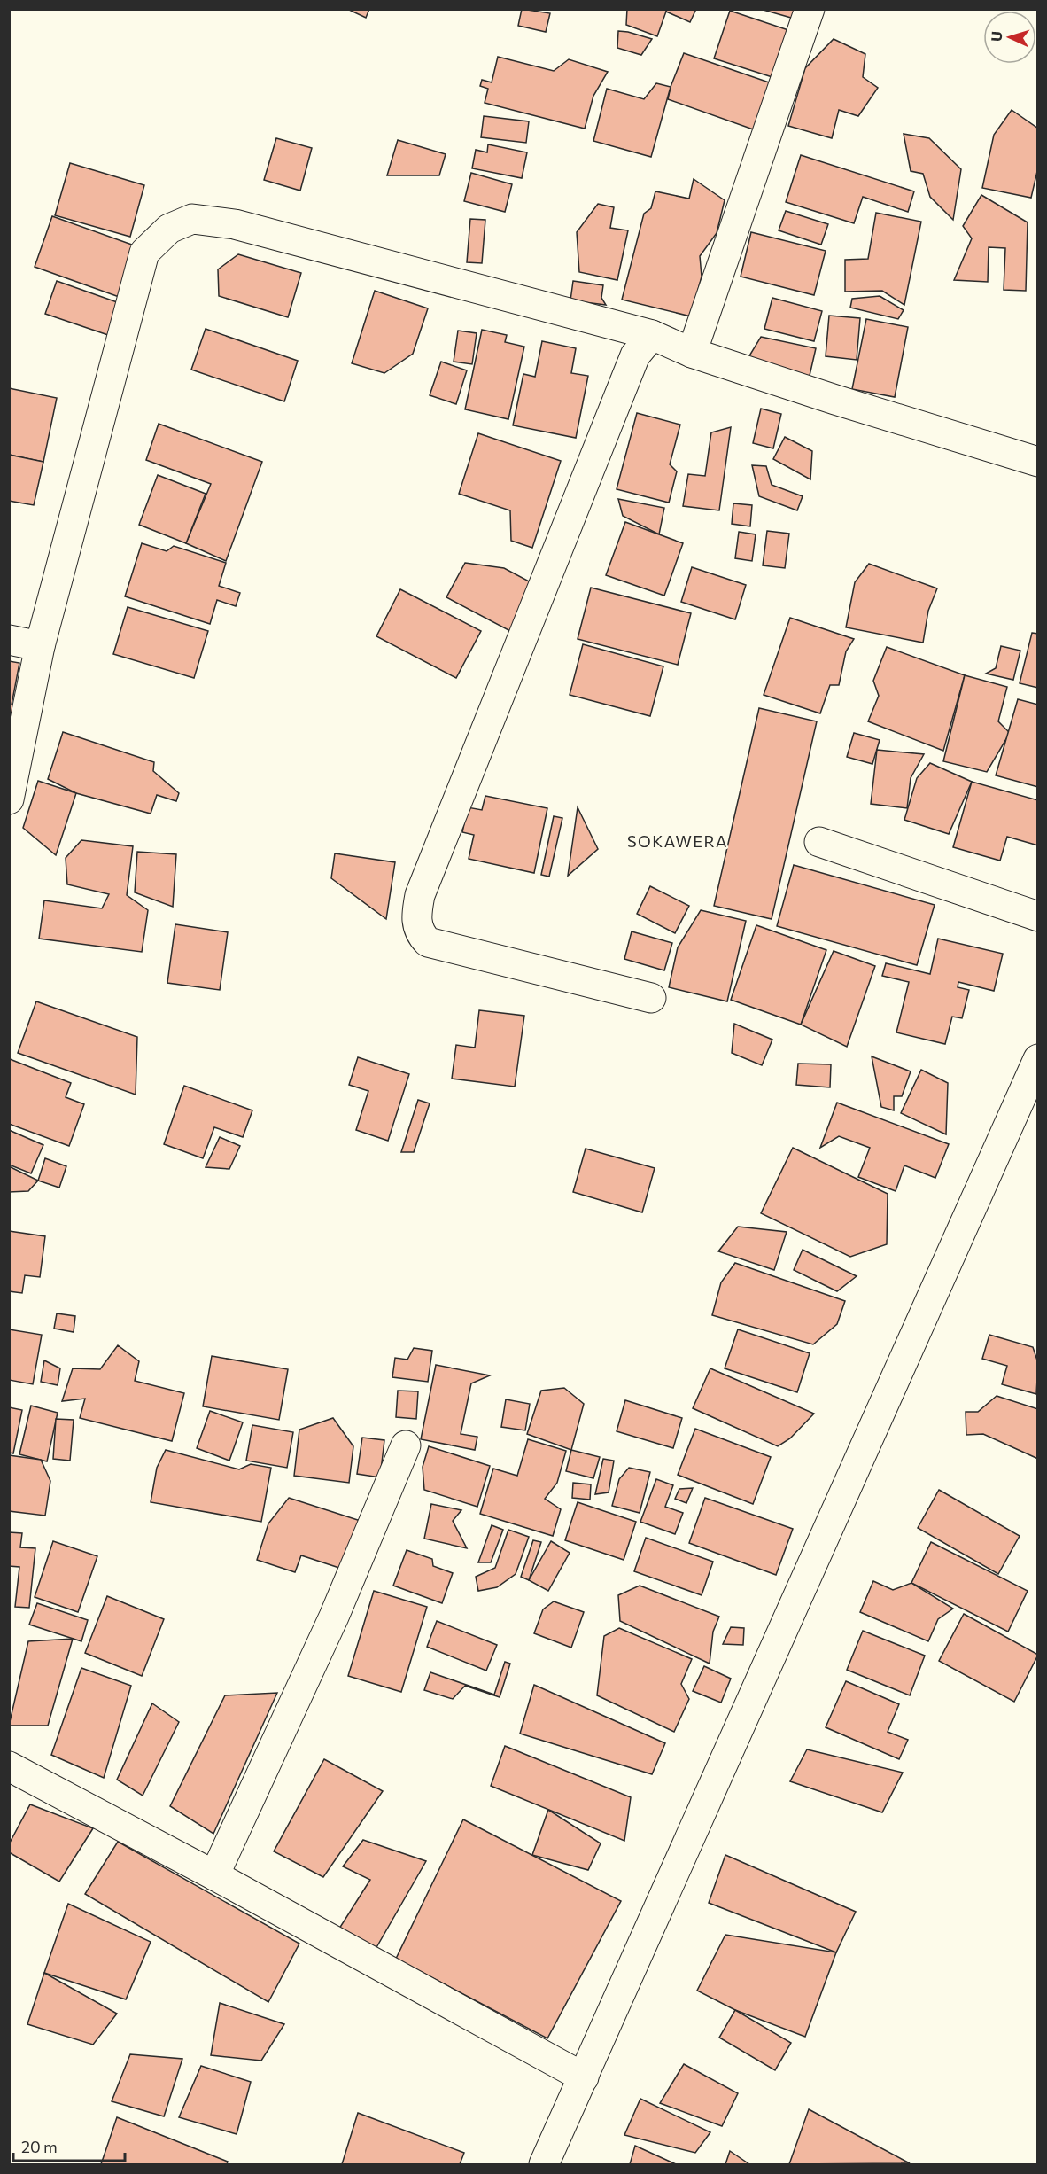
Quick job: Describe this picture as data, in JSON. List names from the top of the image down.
{
  "districts": ["SOKAWERA"],
  "scale_bar": "20 m",
  "north": "left"
}
